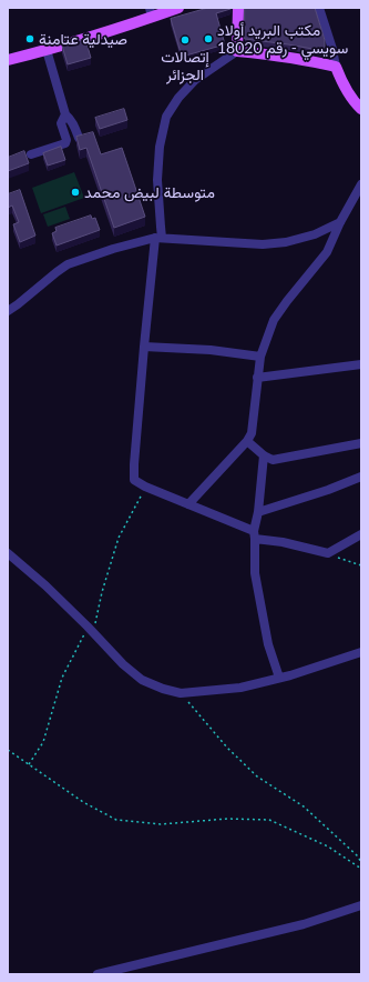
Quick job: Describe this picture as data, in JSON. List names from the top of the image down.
{
  "places": [
    "صيدلية عتامنة",
    "مكتب البريد أولاد سويسي - رقم 18020",
    "إتصالات الجزائر",
    "متوسطة لبيض محمد"
  ]
}
